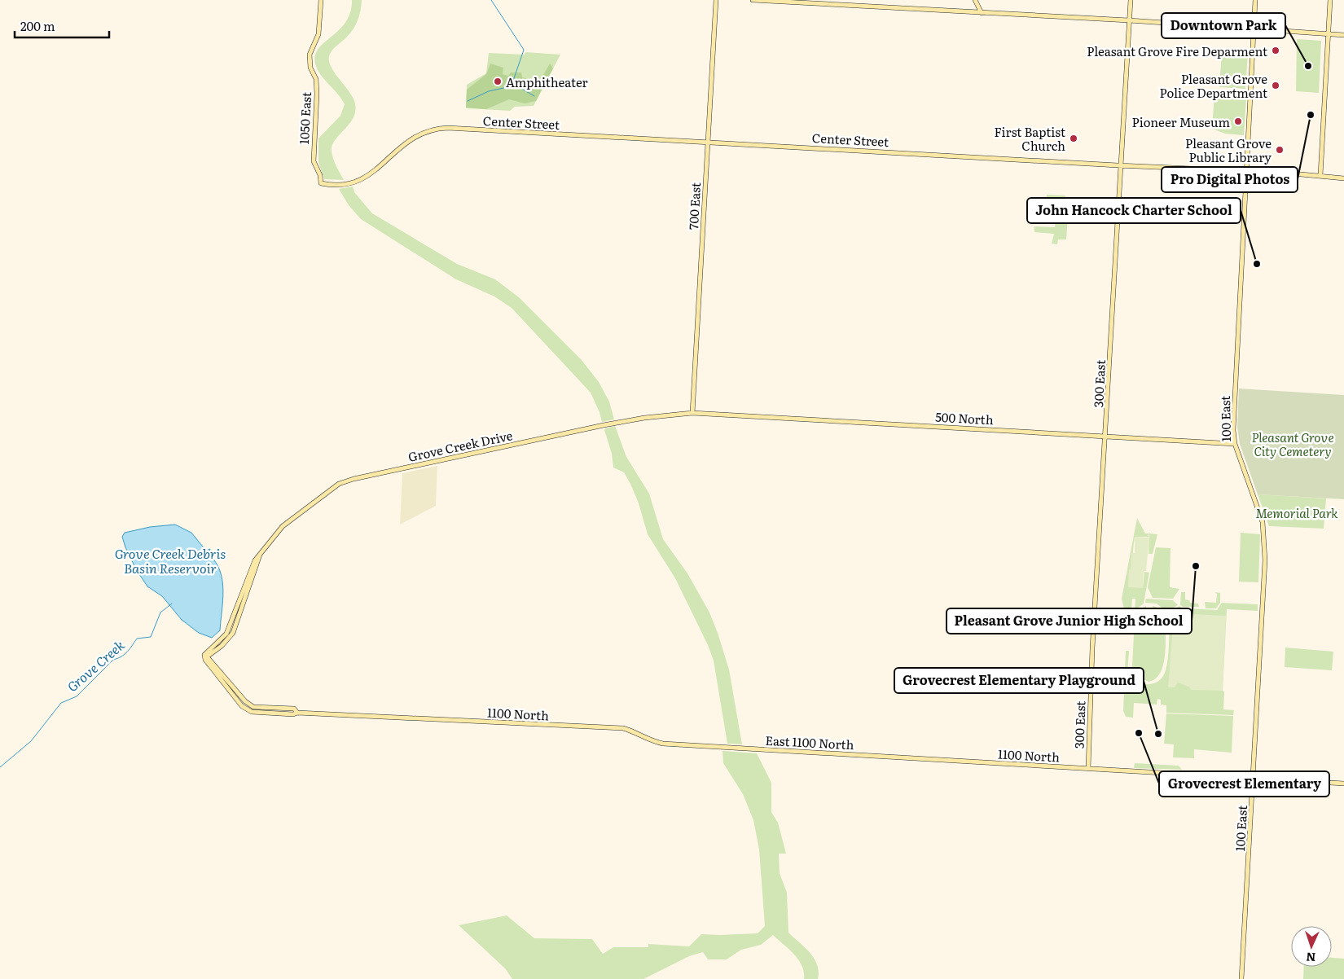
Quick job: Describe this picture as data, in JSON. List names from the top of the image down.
{
  "streets": {
    "street": [
      "1050 East",
      "Center Street",
      "700 East",
      "300 East",
      "500 North",
      "100 East",
      "Grove Creek Drive",
      "1100 North",
      "East 1100 North"
    ]
  },
  "crossings": [
    ["1050 East", "Center Street"],
    ["Center Street", "700 East"],
    ["Center Street", "300 East"],
    ["Center Street", "100 East"],
    ["700 East", "500 North"],
    ["700 East", "Grove Creek Drive"],
    ["300 East", "500 North"],
    ["300 East", "1100 North"],
    ["500 North", "100 East"],
    ["500 North", "Grove Creek Drive"],
    ["100 East", "1100 North"],
    ["Grove Creek Drive", "1100 North"],
    ["1100 North", "East 1100 North"]
  ],
  "water": ["Grove Creek Debris Basin Reservoir", "Grove Creek"],
  "parks": ["Pleasant Grove City Cemetery", "Memorial Park"],
  "places": [
    "Pleasant Grove Fire Deparment",
    "Downtown Park",
    "Amphitheater",
    "Pleasant Grove Police Department",
    "Pro Digital Photos",
    "Pioneer Museum",
    "First Baptist Church",
    "Pleasant Grove Public Library",
    "John Hancock Charter School",
    "Pleasant Grove Junior High School",
    "Grovecrest Elementary",
    "Grovecrest Elementary Playground"
  ],
  "scale_bar": "200 m",
  "north": "bottom"
}
